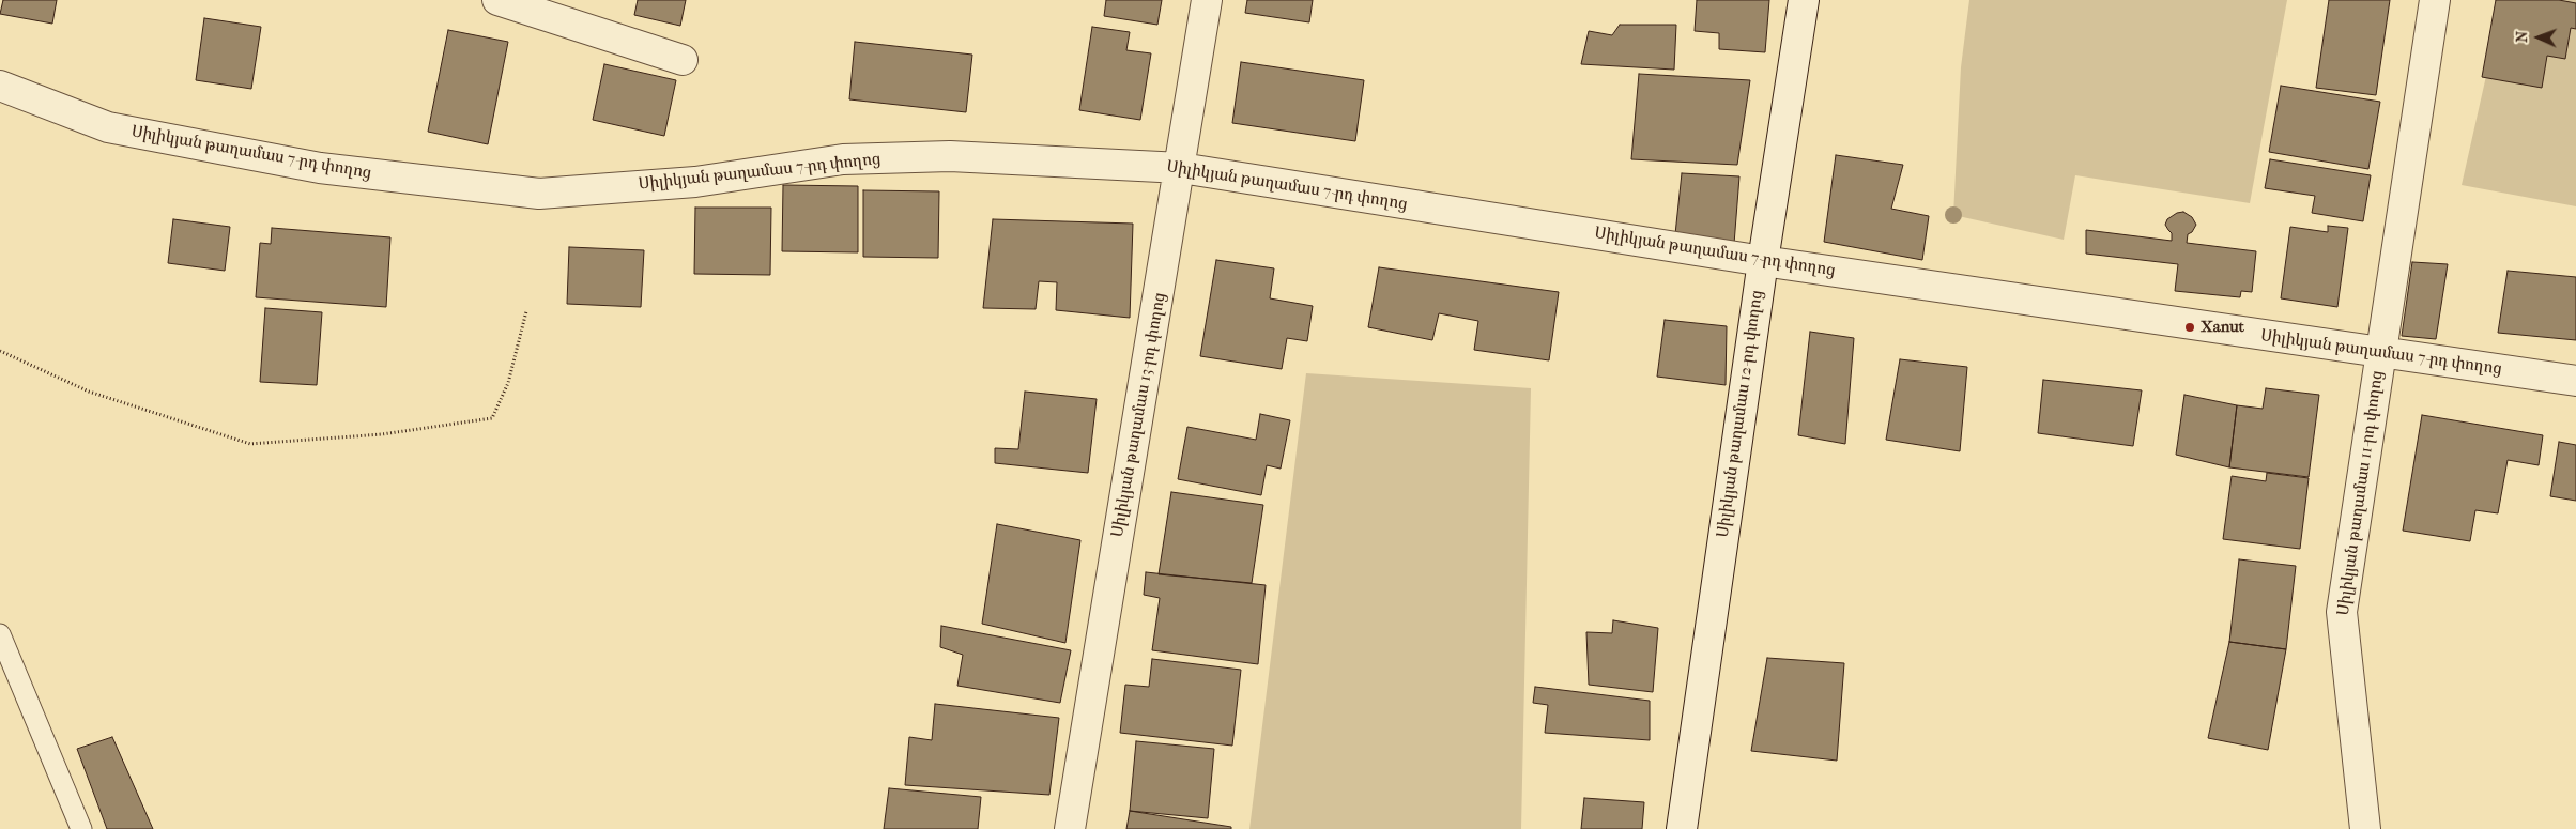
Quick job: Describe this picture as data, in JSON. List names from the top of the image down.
{
  "streets": {
    "street": [
      "Սիլիկյան թաղամաս 7-րդ փողոց",
      "Սիլիկյան թաղամաս 12-րդ փողոց",
      "Սիլիկյան թաղամաս 13-րդ փողոց",
      "Սիլիկյան թաղամաս 11-րդ փողոց"
    ]
  },
  "crossings": [
    ["Սիլիկյան թաղամաս 7-րդ փողոց", "Սիլիկյան թաղամաս 12-րդ փողոց"],
    ["Սիլիկյան թաղամաս 7-րդ փողոց", "Սիլիկյան թաղամաս 13-րդ փողոց"],
    ["Սիլիկյան թաղամաս 7-րդ փողոց", "Սիլիկյան թաղամաս 11-րդ փողոց"]
  ],
  "places": ["Xanut"],
  "north": "left"
}
